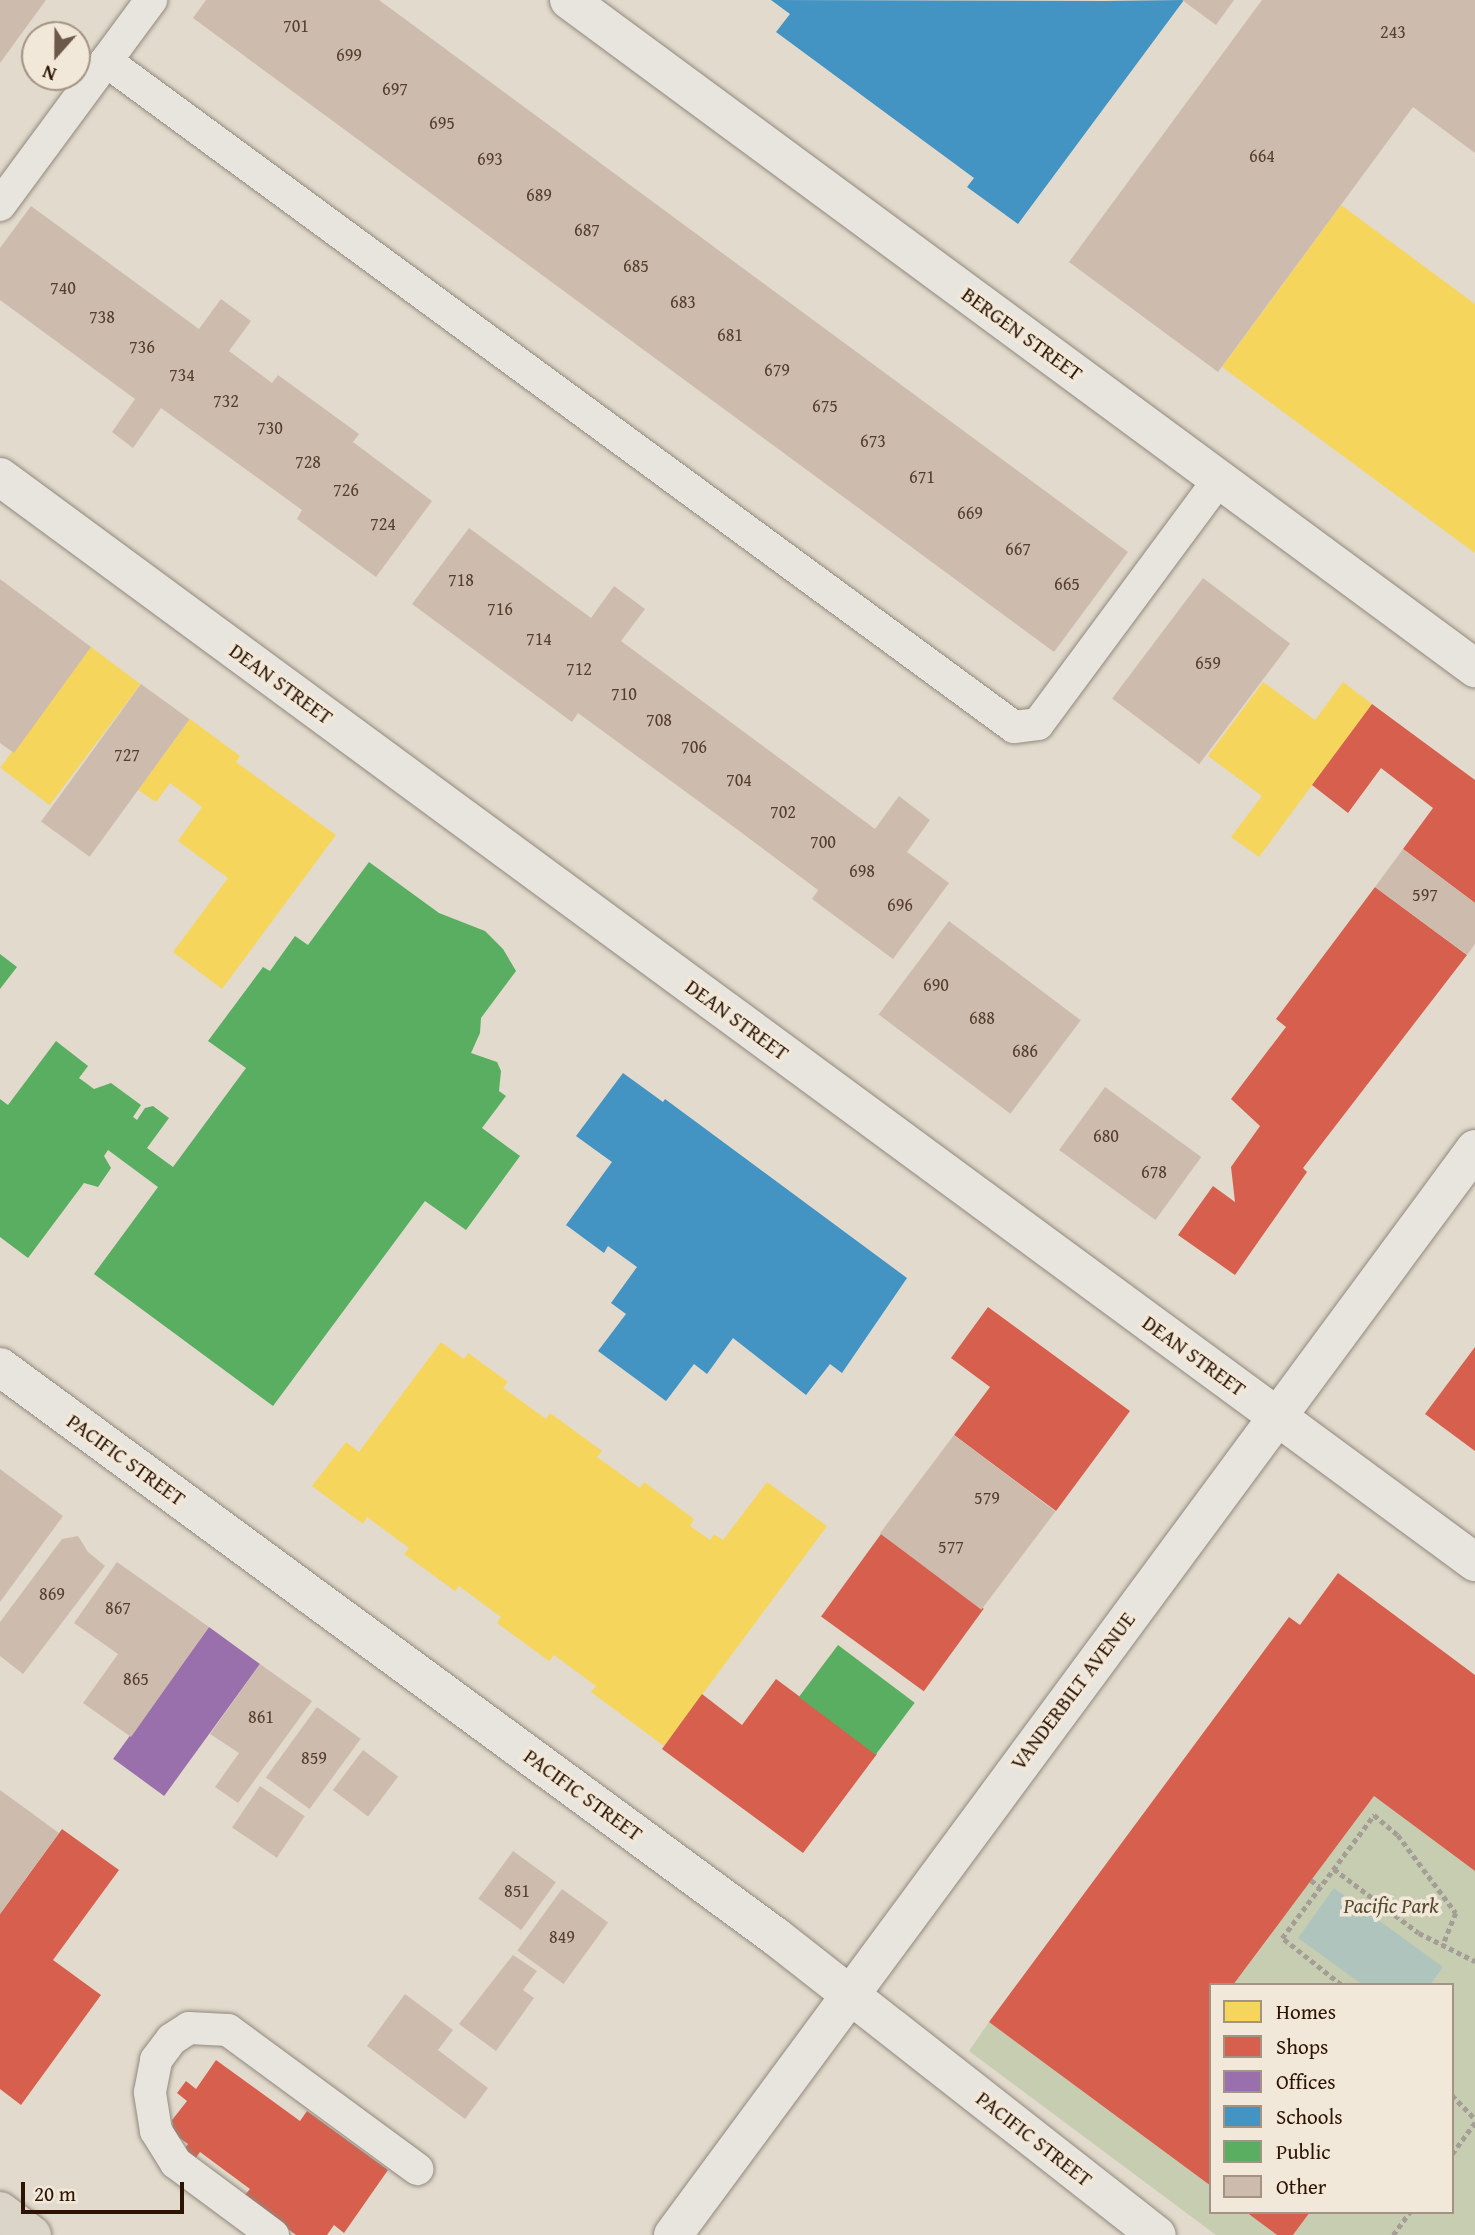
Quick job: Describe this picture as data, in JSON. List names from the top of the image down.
{
  "streets": {
    "street": [
      "BERGEN STREET",
      "DEAN STREET",
      "PACIFIC STREET",
      "VANDERBILT AVENUE"
    ]
  },
  "crossings": [
    ["DEAN STREET", "VANDERBILT AVENUE"],
    ["PACIFIC STREET", "VANDERBILT AVENUE"]
  ],
  "parks": ["Pacific Park"],
  "house_numbers": [
    "701",
    "243",
    "699",
    "697",
    "695",
    "664",
    "693",
    "689",
    "687",
    "685",
    "740",
    "683",
    "738",
    "681",
    "736",
    "679",
    "734",
    "732",
    "675",
    "730",
    "673",
    "728",
    "671",
    "726",
    "669",
    "724",
    "667",
    "718",
    "665",
    "716",
    "714",
    "659",
    "712",
    "710",
    "708",
    "706",
    "727",
    "704",
    "702",
    "700",
    "698",
    "597",
    "696",
    "690",
    "688",
    "686",
    "680",
    "678",
    "579",
    "577",
    "869",
    "867",
    "865",
    "861",
    "859",
    "851",
    "849"
  ],
  "legend": [
    "Homes",
    "Shops",
    "Offices",
    "Schools",
    "Public",
    "Other"
  ],
  "scale_bar": "20 m",
  "north": "bottom"
}
